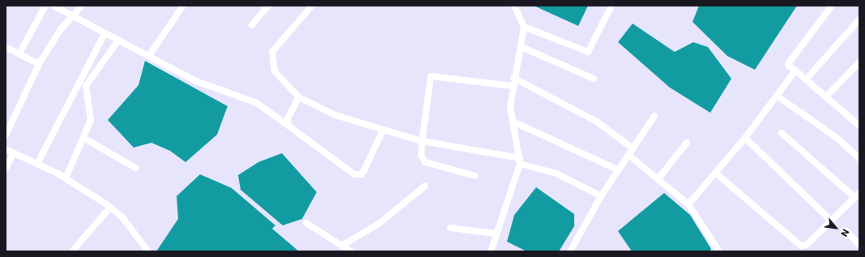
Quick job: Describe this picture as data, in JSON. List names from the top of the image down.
{
  "north": "bottom right"
}
